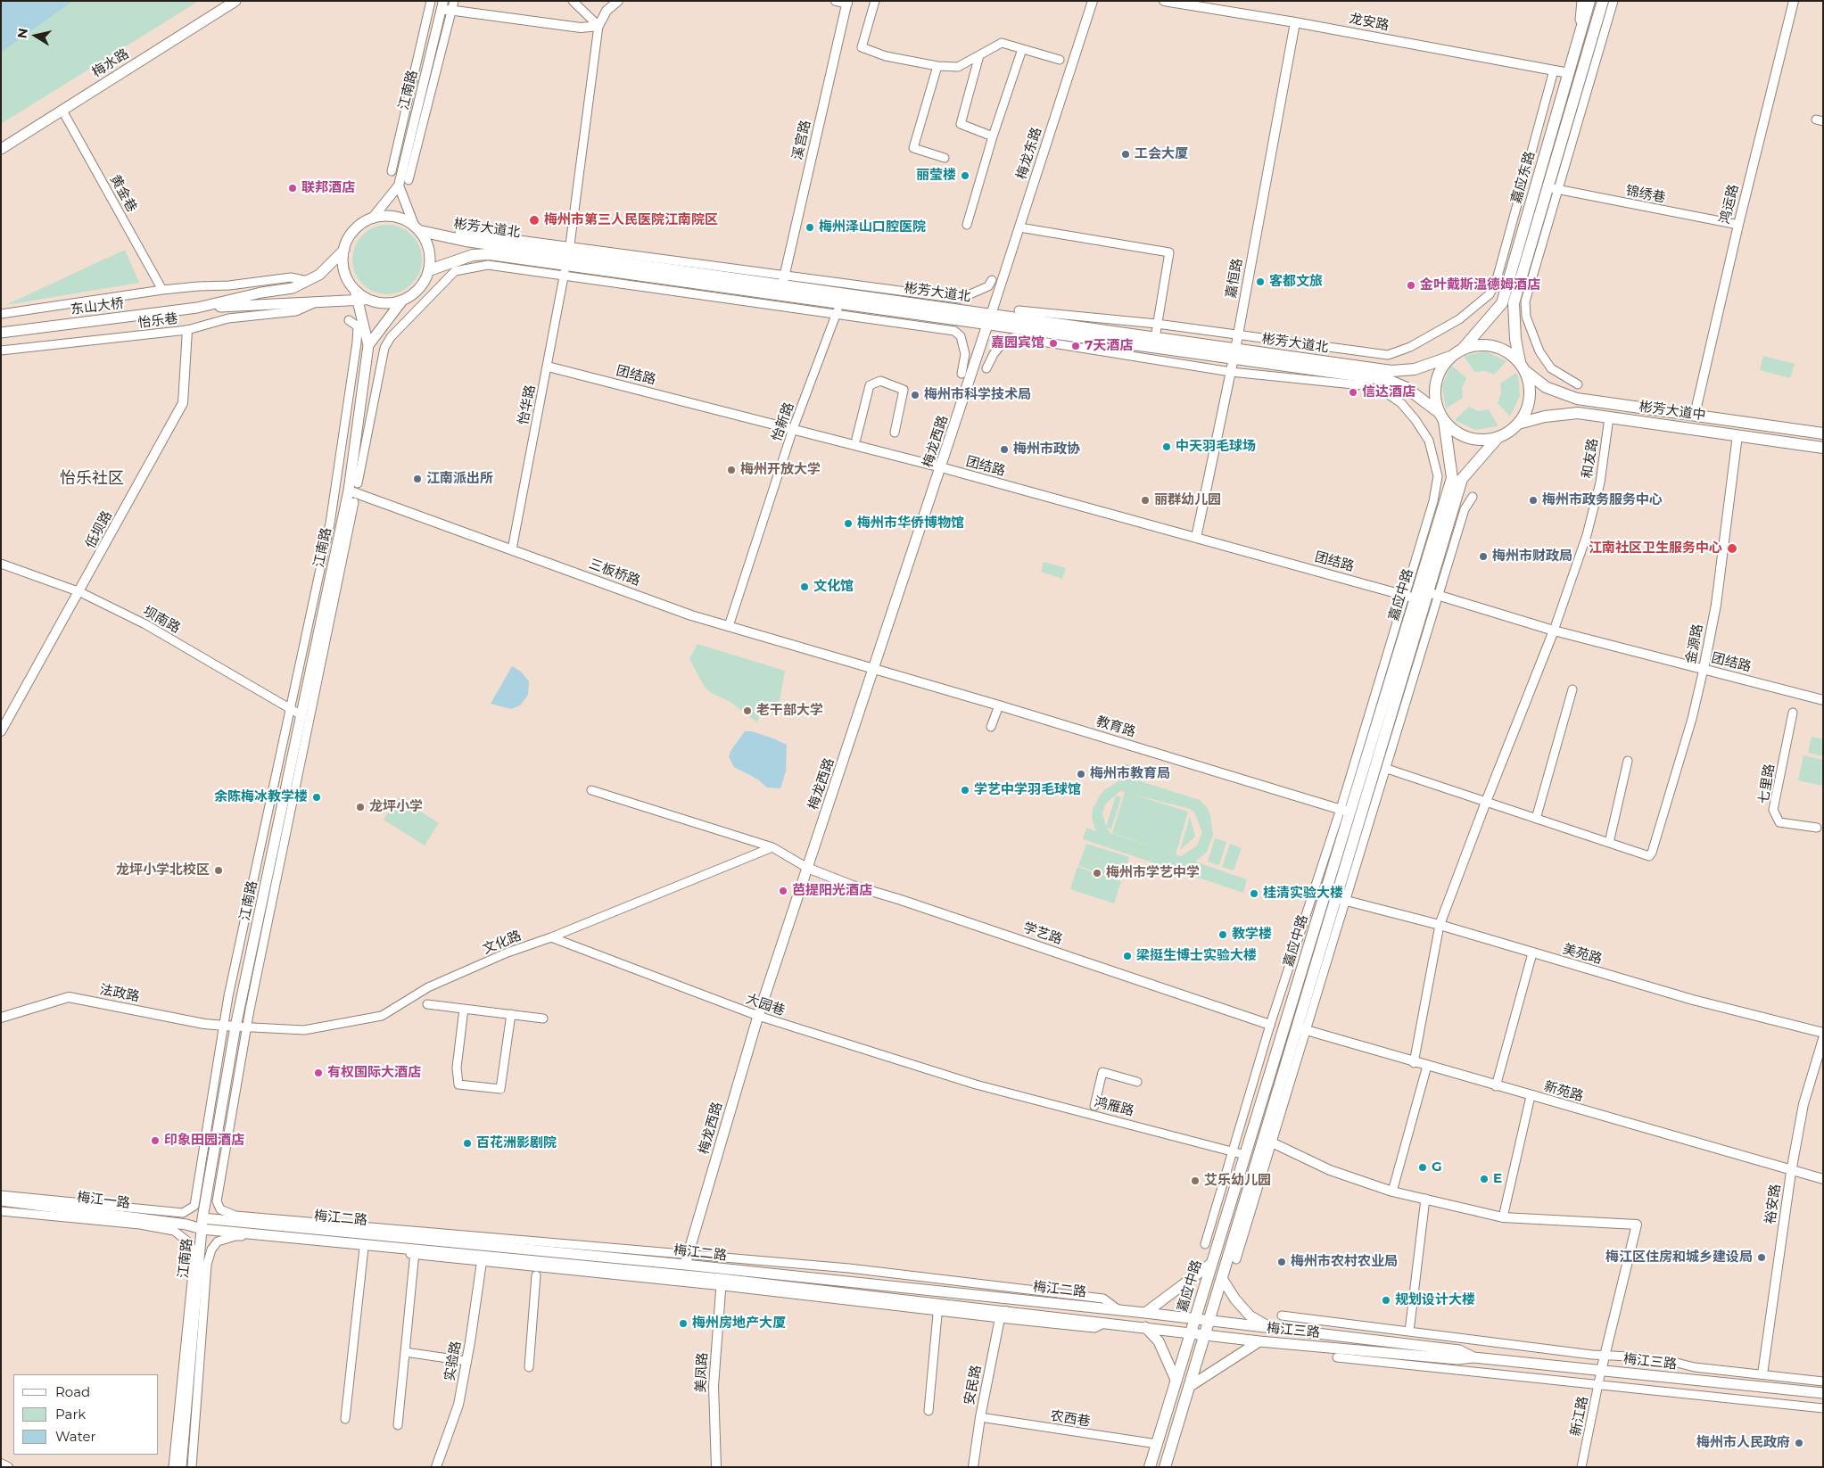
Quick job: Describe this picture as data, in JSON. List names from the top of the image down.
{
  "streets": {
    "main road": [
      "梅水路",
      "江南路",
      "嘉应东路",
      "彬芳大道北",
      "东山大桥",
      "彬芳大道中",
      "梅龙西路",
      "嘉应中路",
      "梅江一路",
      "梅江二路",
      "梅江三路"
    ],
    "street": [
      "龙安路",
      "溪宫路",
      "梅龙东路",
      "黄金巷",
      "锦绣巷",
      "鸿运路",
      "嘉恒路",
      "怡乐巷",
      "团结路",
      "怡华路",
      "怡新路",
      "和友路",
      "低坝路",
      "三板桥路",
      "坝南路",
      "金源路",
      "教育路",
      "七里路",
      "学艺路",
      "文化路",
      "美苑路",
      "法政路",
      "大园巷",
      "新苑路",
      "鸿雁路",
      "裕安路",
      "实验路",
      "美凤路",
      "安民路",
      "新江路",
      "农西巷"
    ]
  },
  "crossings": [
    ["龙安路", "嘉应东路"],
    ["龙安路", "嘉恒路"],
    ["梅水路", "黄金巷"],
    ["江南路", "彬芳大道北"],
    ["江南路", "三板桥路"],
    ["江南路", "坝南路"],
    ["江南路", "文化路"],
    ["江南路", "法政路"],
    ["江南路", "梅江一路"],
    ["江南路", "梅江二路"],
    ["溪宫路", "彬芳大道北"],
    ["梅龙东路", "彬芳大道北"],
    ["梅龙东路", "梅龙西路"],
    ["嘉应东路", "锦绣巷"],
    ["嘉应东路", "彬芳大道北"],
    ["嘉应东路", "彬芳大道中"],
    ["嘉应东路", "嘉应中路"],
    ["锦绣巷", "鸿运路"],
    ["鸿运路", "彬芳大道中"],
    ["彬芳大道北", "嘉恒路"],
    ["彬芳大道北", "怡华路"],
    ["彬芳大道北", "彬芳大道中"],
    ["彬芳大道北", "怡新路"],
    ["彬芳大道北", "梅龙西路"],
    ["彬芳大道北", "嘉应中路"],
    ["嘉恒路", "团结路"],
    ["怡乐巷", "低坝路"],
    ["团结路", "怡华路"],
    ["团结路", "怡新路"],
    ["团结路", "梅龙西路"],
    ["团结路", "和友路"],
    ["团结路", "嘉应中路"],
    ["团结路", "金源路"],
    ["怡华路", "三板桥路"],
    ["彬芳大道中", "和友路"],
    ["彬芳大道中", "嘉应中路"],
    ["彬芳大道中", "金源路"],
    ["怡新路", "三板桥路"],
    ["梅龙西路", "三板桥路"],
    ["梅龙西路", "教育路"],
    ["梅龙西路", "学艺路"],
    ["梅龙西路", "大园巷"],
    ["梅龙西路", "梅江二路"],
    ["低坝路", "坝南路"],
    ["三板桥路", "教育路"],
    ["嘉应中路", "教育路"],
    ["嘉应中路", "美苑路"],
    ["嘉应中路", "新苑路"],
    ["嘉应中路", "鸿雁路"],
    ["嘉应中路", "梅江二路"],
    ["嘉应中路", "梅江三路"],
    ["嘉应中路", "农西巷"],
    ["文化路", "法政路"],
    ["文化路", "大园巷"],
    ["大园巷", "鸿雁路"],
    ["新苑路", "裕安路"],
    ["梅江一路", "梅江二路"],
    ["梅江二路", "梅江三路"],
    ["梅江二路", "实验路"],
    ["梅江二路", "美凤路"],
    ["梅江二路", "安民路"],
    ["梅江三路", "新江路"],
    ["安民路", "农西巷"]
  ],
  "districts": ["怡乐社区"],
  "places": [
    "工会大厦",
    "丽莹楼",
    "联邦酒店",
    "梅州市第三人民医院江南院区",
    "梅州泽山口腔医院",
    "客都文旅",
    "金叶戴斯温德姆酒店",
    "嘉园宾馆",
    "7天酒店",
    "信达酒店",
    "梅州市科学技术局",
    "中天羽毛球场",
    "梅州市政协",
    "梅州开放大学",
    "江南派出所",
    "丽群幼儿园",
    "梅州市政务服务中心",
    "梅州市华侨博物馆",
    "江南社区卫生服务中心",
    "梅州市财政局",
    "文化馆",
    "老干部大学",
    "梅州市教育局",
    "学艺中学羽毛球馆",
    "余陈梅冰教学楼",
    "龙坪小学",
    "龙坪小学北校区",
    "梅州市学艺中学",
    "芭提阳光酒店",
    "桂清实验大楼",
    "教学楼",
    "梁挺生博士实验大楼",
    "有权国际大酒店",
    "印象田园酒店",
    "百花洲影剧院",
    "G",
    "E",
    "艾乐幼儿园",
    "梅江区住房和城乡建设局",
    "梅州市农村农业局",
    "规划设计大楼",
    "梅州房地产大厦",
    "梅州市人民政府"
  ],
  "legend": ["Road", "Park", "Water"],
  "north": "left"
}
